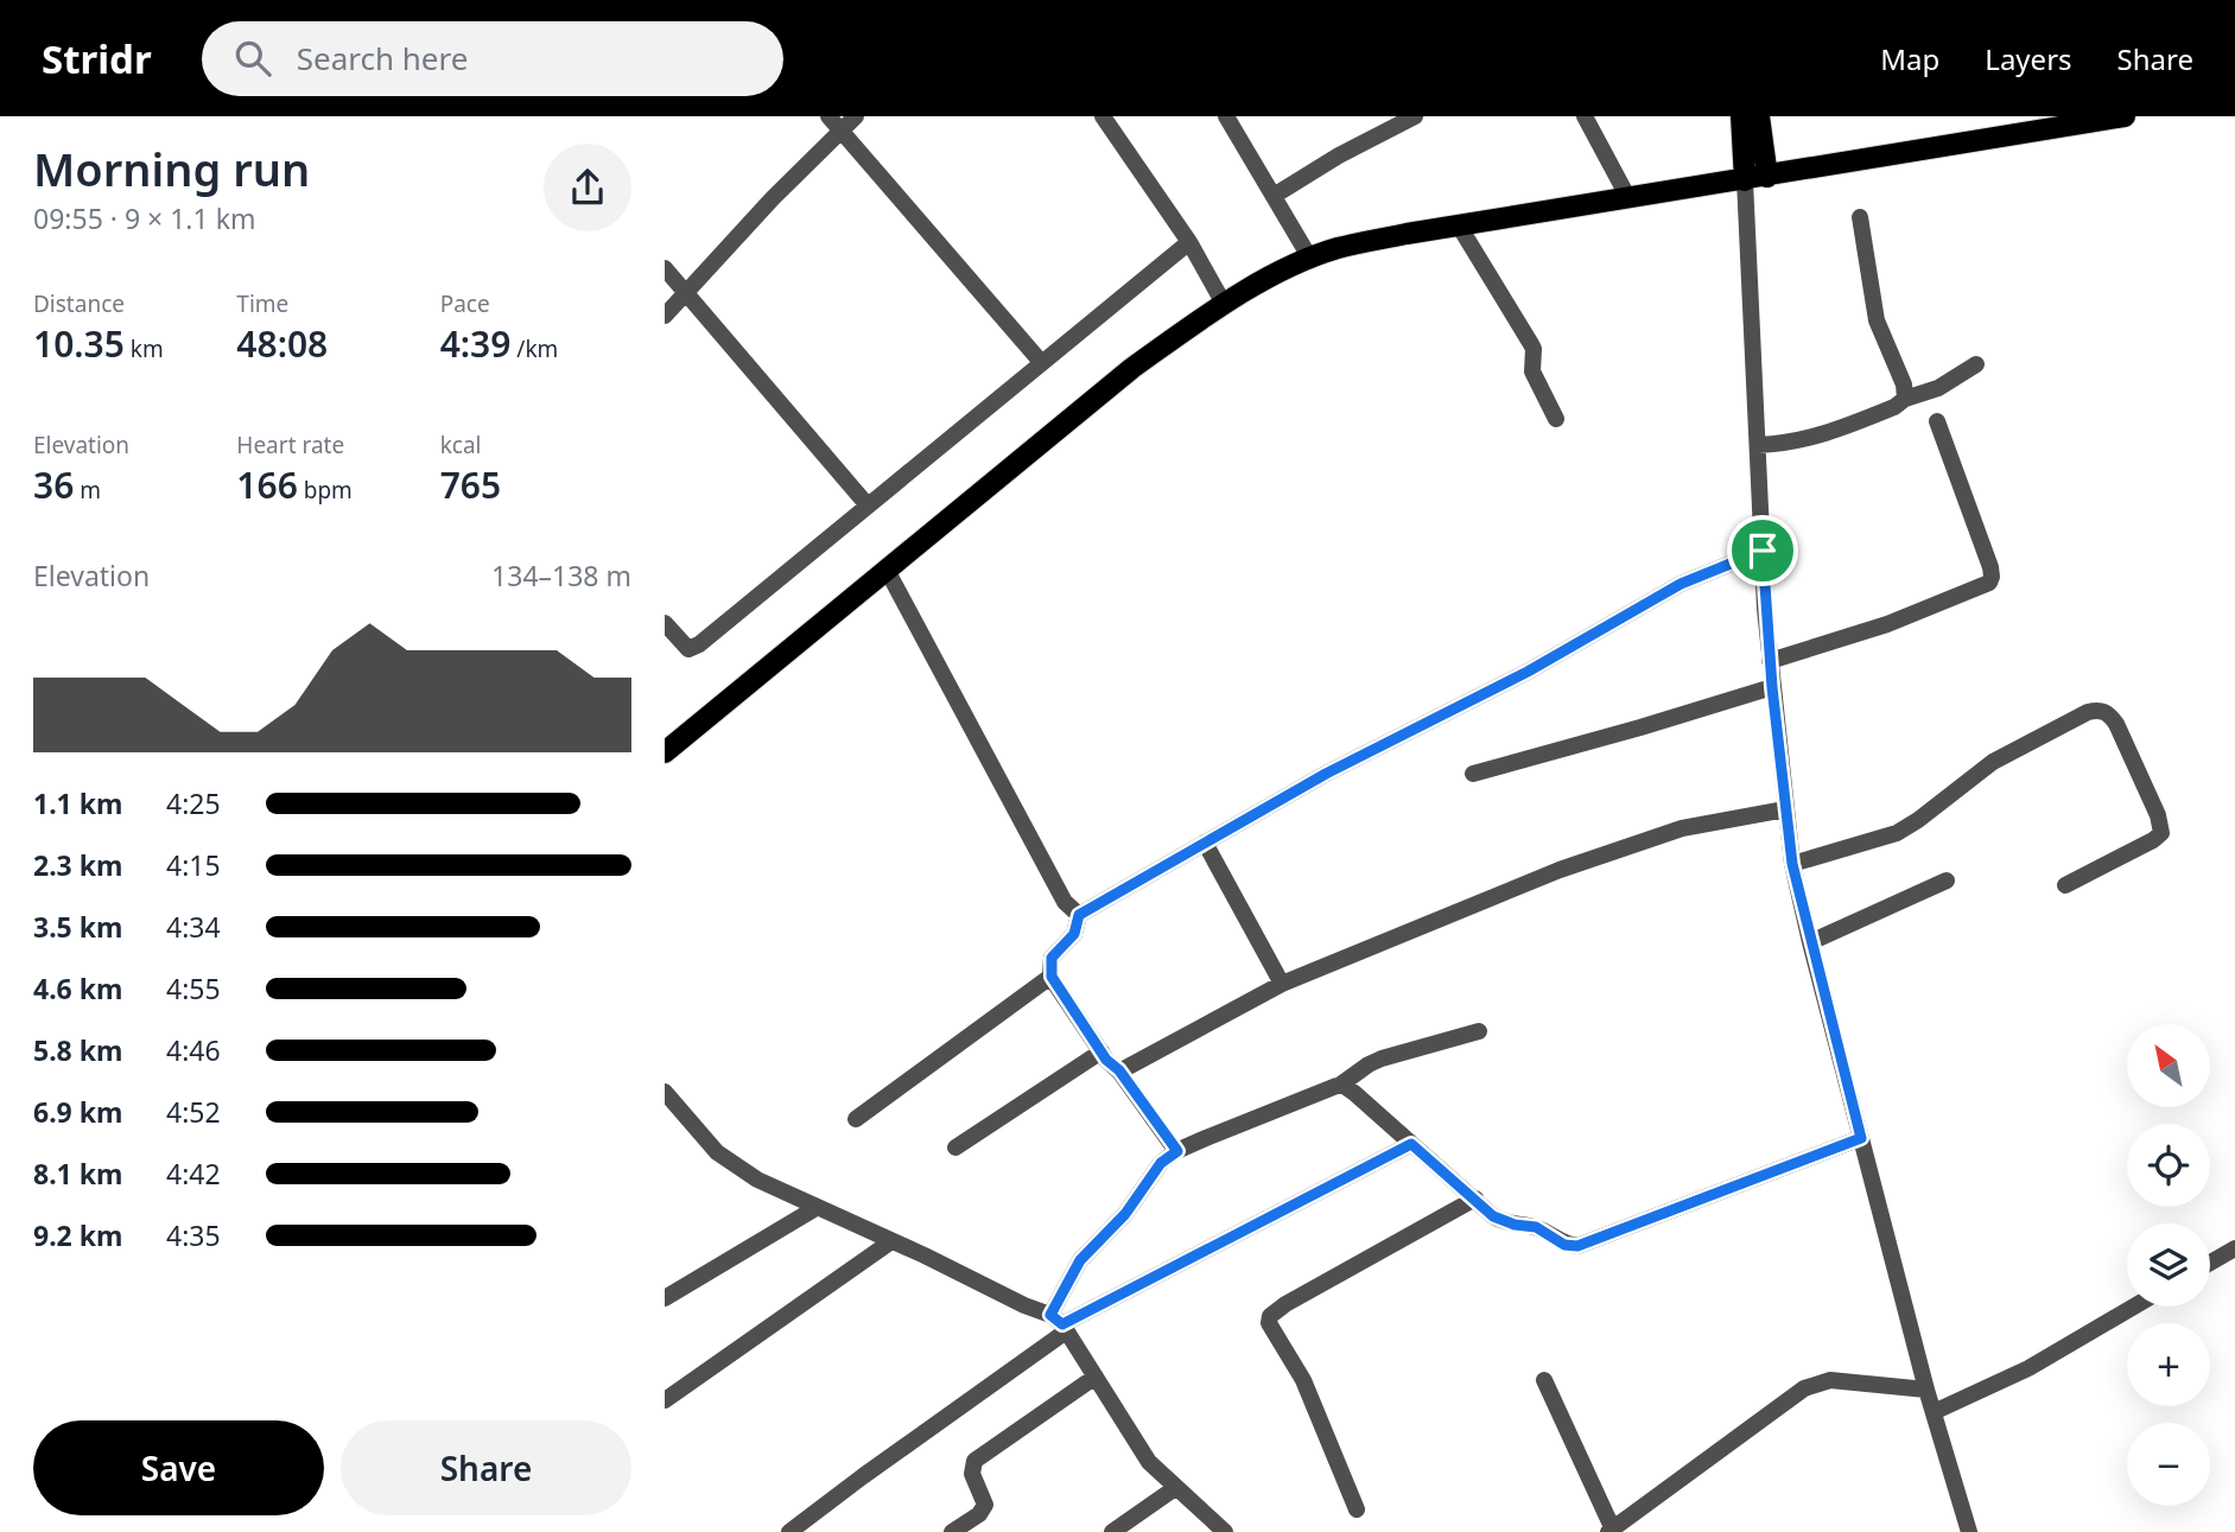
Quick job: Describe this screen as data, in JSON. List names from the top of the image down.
{
  "north": "top left",
  "page": {
    "header": "Stridr",
    "search": "Search here",
    "nav": ["Map", "Layers", "Share"],
    "heading": ["Morning run", "09:55 · 9 × 1.1 km"],
    "stats": [
      ["Distance", "10.35 km"],
      ["Time", "48:08"],
      ["Pace", "4:39 /km"],
      ["Elevation", "36 m"],
      ["Heart rate", "166 bpm"],
      ["kcal", "765"]
    ],
    "chart": ["Elevation", "134–138 m"],
    "list": [
      {
        "name": "1.1 km",
        "note": "4:25"
      },
      {
        "name": "2.3 km",
        "note": "4:15"
      },
      {
        "name": "3.5 km",
        "note": "4:34"
      },
      {
        "name": "4.6 km",
        "note": "4:55"
      },
      {
        "name": "5.8 km",
        "note": "4:46"
      },
      {
        "name": "6.9 km",
        "note": "4:52"
      },
      {
        "name": "8.1 km",
        "note": "4:42"
      },
      {
        "name": "9.2 km",
        "note": "4:35"
      }
    ],
    "map_buttons": ["+", "−"],
    "buttons": ["Save", "Share"]
  }
}
